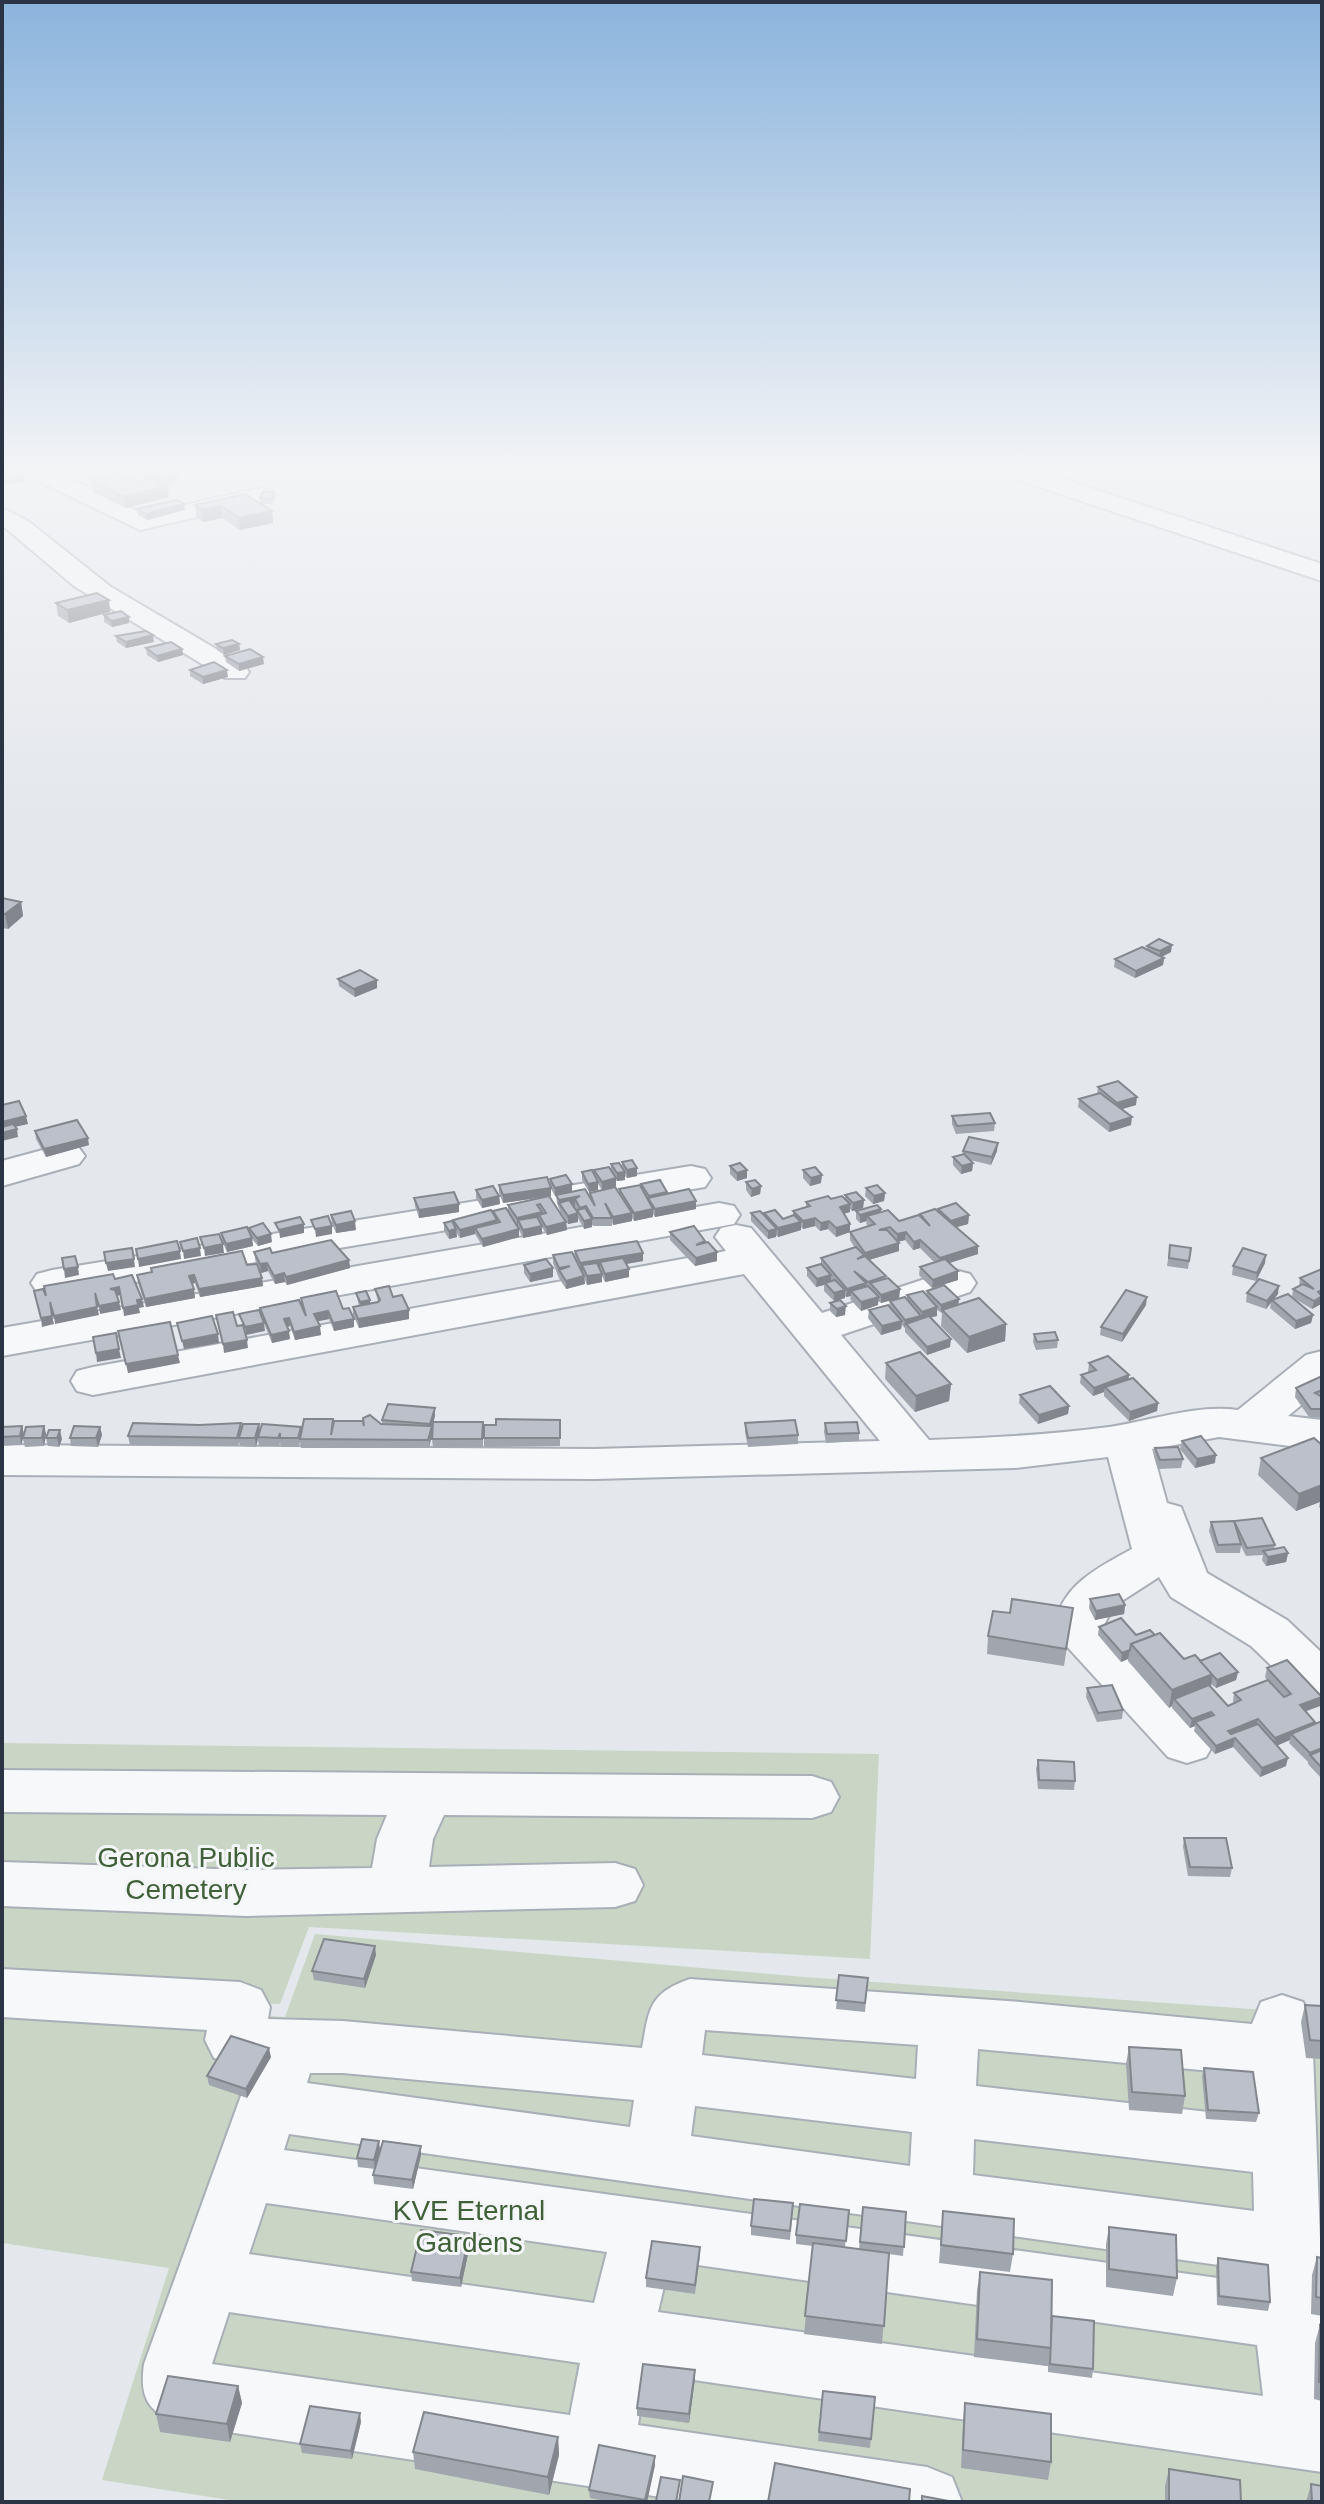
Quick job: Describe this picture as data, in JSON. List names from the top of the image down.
{
  "parks": ["Gerona Public Cemetery", "KVE Eternal Gardens"]
}
